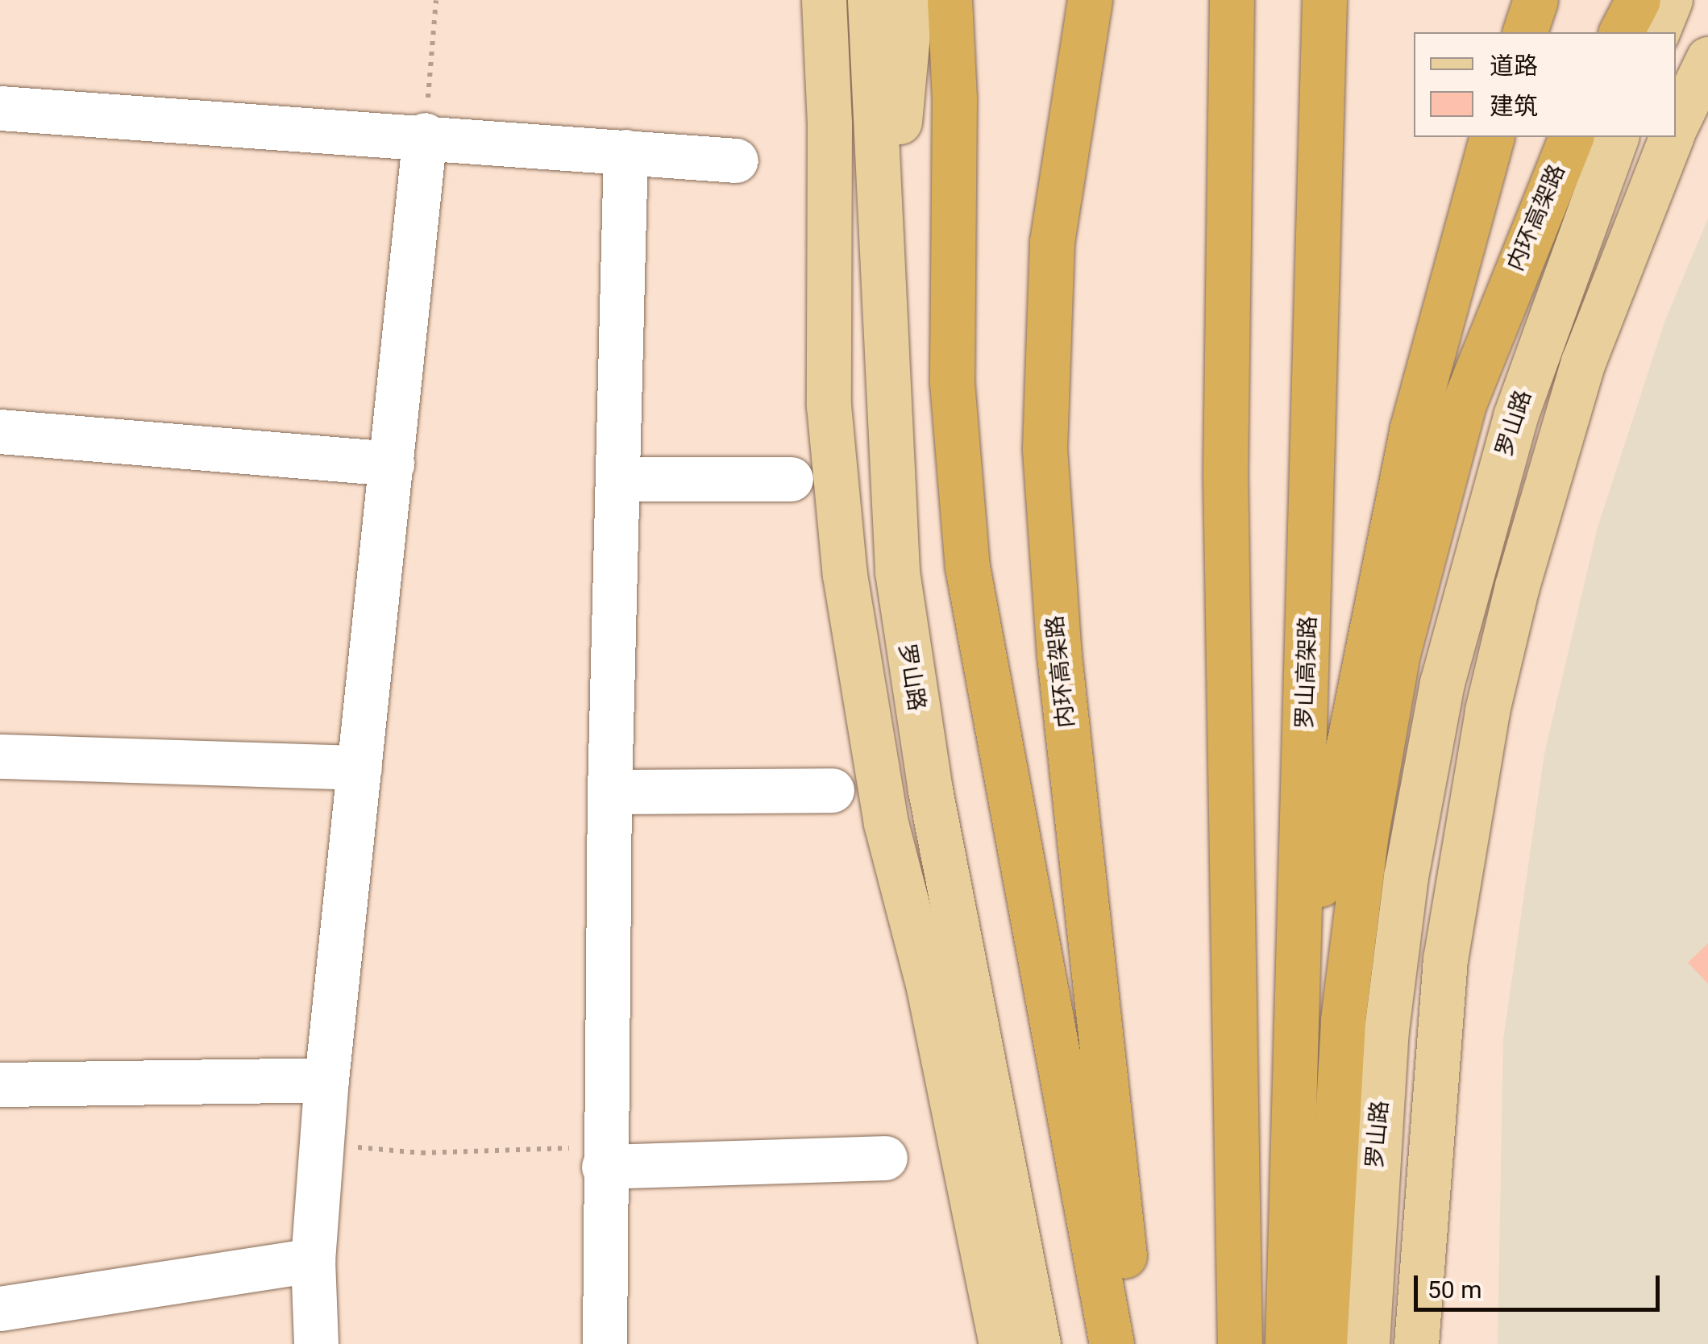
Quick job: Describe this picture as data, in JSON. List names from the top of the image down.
{
  "streets": {
    "highway": ["内环高架路", "罗山高架路"],
    "main road": ["罗山路"]
  },
  "legend": ["道路", "建筑"],
  "scale_bar": "50 m"
}
